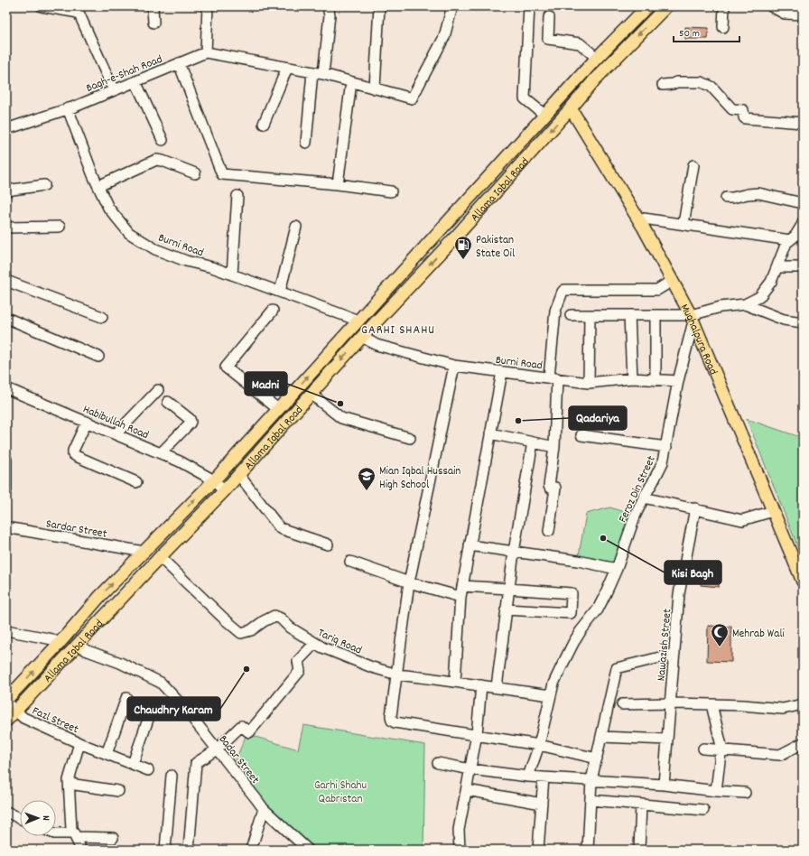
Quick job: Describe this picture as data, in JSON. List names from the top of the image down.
{
  "streets": {
    "main road": ["Allama Iqbal Road", "Mughalpura Road"],
    "street": [
      "Bagh-e-Shah Road",
      "Burni Road",
      "Habibullah Road",
      "Feroz Din Street",
      "Sardar Street",
      "Tariq Road",
      "Nawazish Street",
      "Fazl Street",
      "Badar Street"
    ]
  },
  "crossings": [
    ["Bagh-e-Shah Road", "Burni Road"],
    ["Allama Iqbal Road", "Burni Road"],
    ["Allama Iqbal Road", "Mughalpura Road"],
    ["Allama Iqbal Road", "Habibullah Road"],
    ["Allama Iqbal Road", "Sardar Street"],
    ["Allama Iqbal Road", "Tariq Road"],
    ["Allama Iqbal Road", "Fazl Street"],
    ["Allama Iqbal Road", "Badar Street"],
    ["Burni Road", "Feroz Din Street"],
    ["Mughalpura Road", "Feroz Din Street"],
    ["Feroz Din Street", "Tariq Road"]
  ],
  "districts": ["GARHI SHAHU"],
  "parks": ["Garhi Shahu Qabristan"],
  "places": {
    "fuel station": ["Pakistan State Oil"],
    "other": [
      "Madni",
      "Qadariya",
      "Kisi Bagh",
      "Chaudhry Karam"
    ],
    "school or university": ["Mian Iqbal Hussain High School"],
    "mosque": ["Mehrab Wali"]
  },
  "scale_bar": "50 m",
  "north": "right"
}
